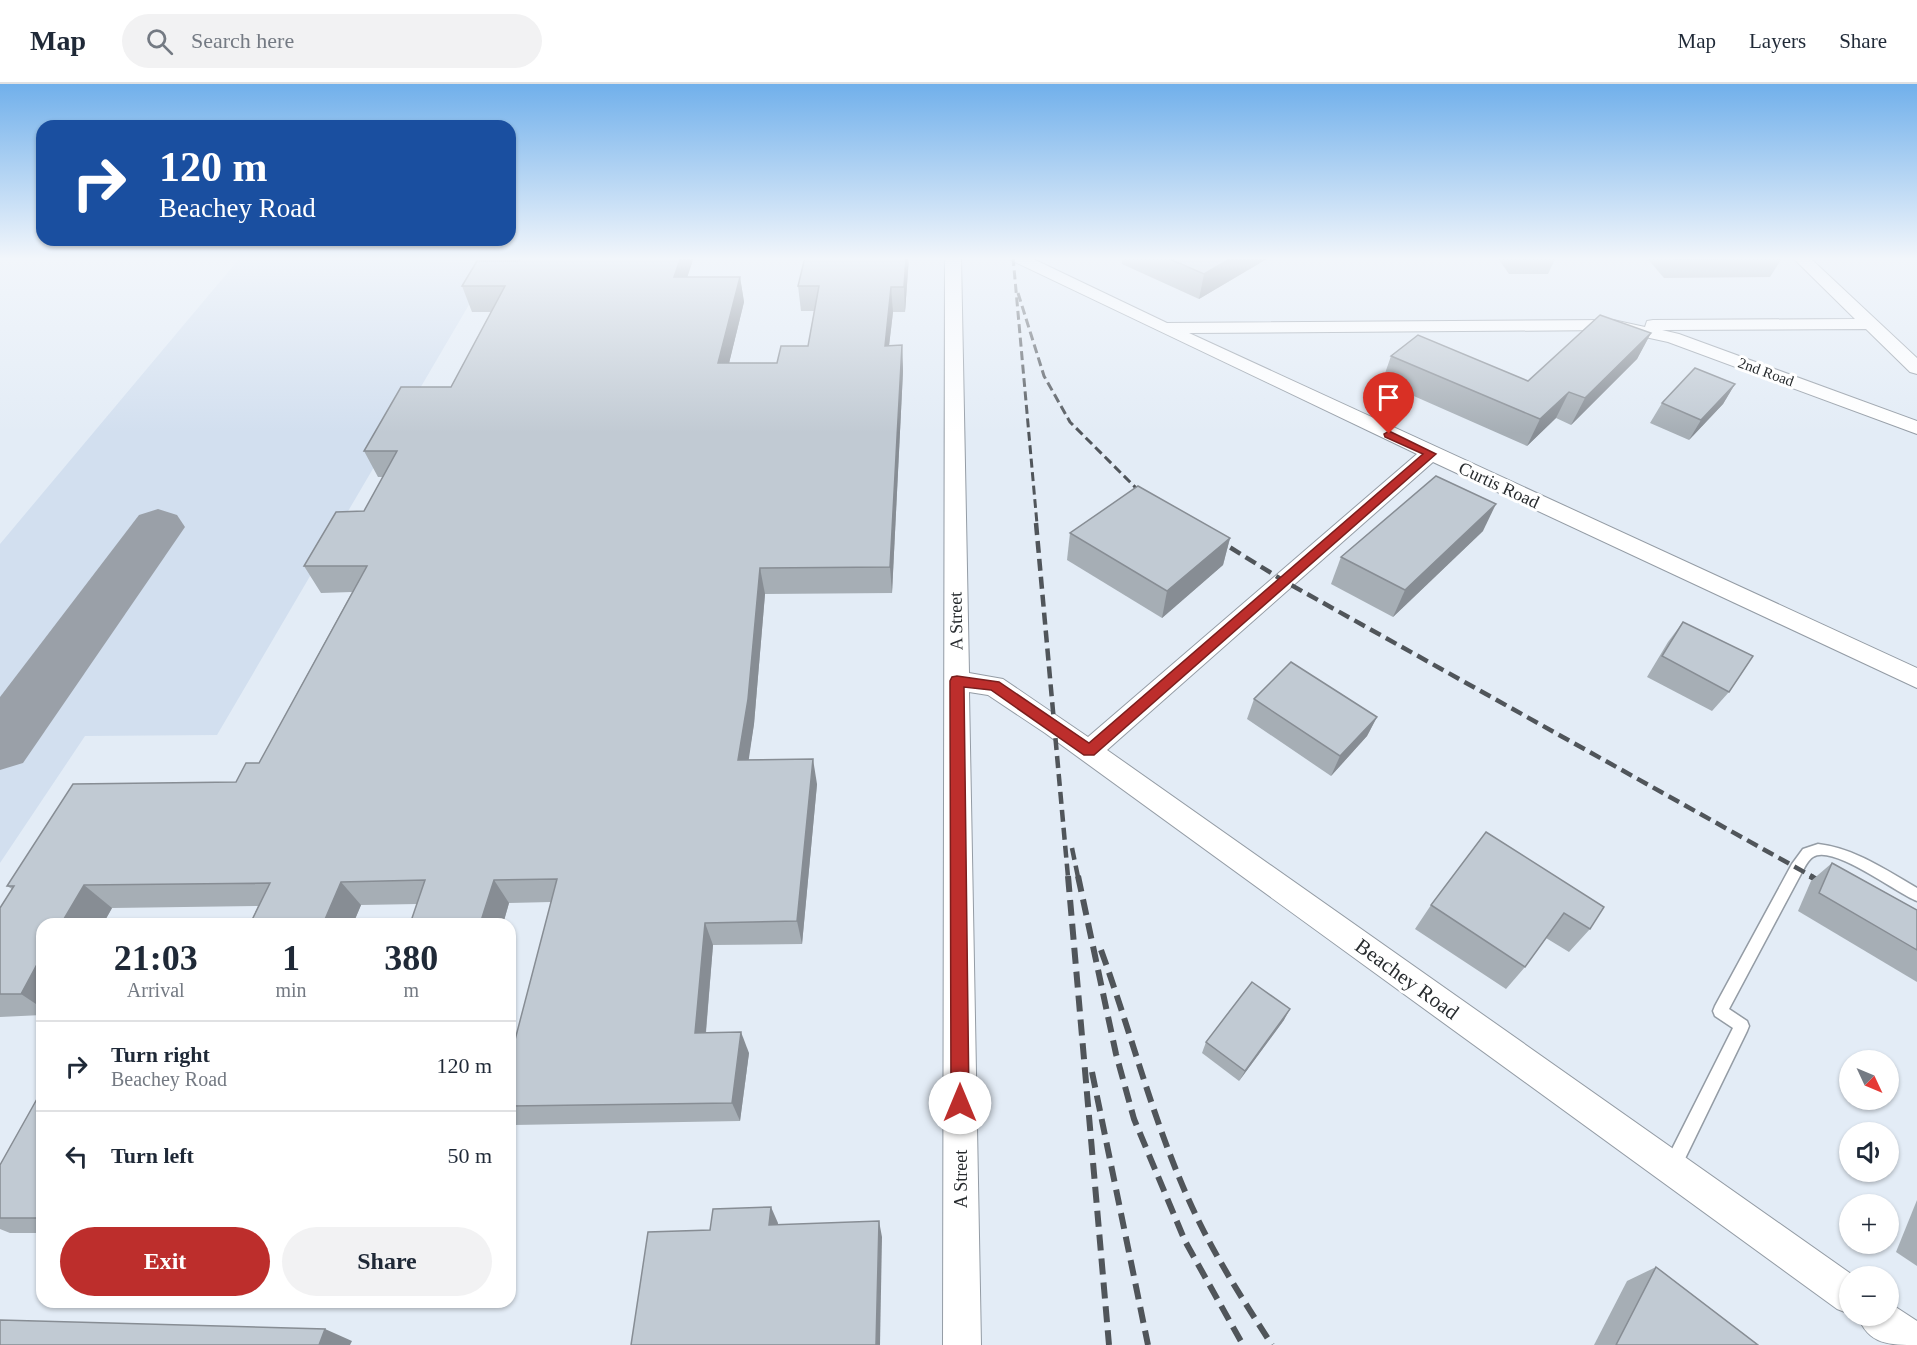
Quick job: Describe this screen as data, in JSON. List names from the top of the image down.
{
  "streets": {
    "street": [
      "2nd Road",
      "Curtis Road",
      "A Street",
      "Beachey Road"
    ]
  },
  "crossings": [
    ["2nd Road", "Curtis Road"],
    ["A Street", "Beachey Road"]
  ],
  "north": "bottom right",
  "page": {
    "header": "Map",
    "search": "Search here",
    "nav": ["Map", "Layers", "Share"],
    "turn": ["120 m", "Beachey Road"],
    "eta": [
      "21:03",
      "Arrival",
      "1",
      "min",
      "380",
      "m"
    ],
    "list": [
      {
        "name": "Turn right",
        "note": "Beachey Road",
        "value": "120 m"
      },
      {
        "name": "Turn left",
        "value": "50 m"
      }
    ],
    "map_buttons": ["+", "−"],
    "buttons": ["Exit", "Share"]
  }
}
